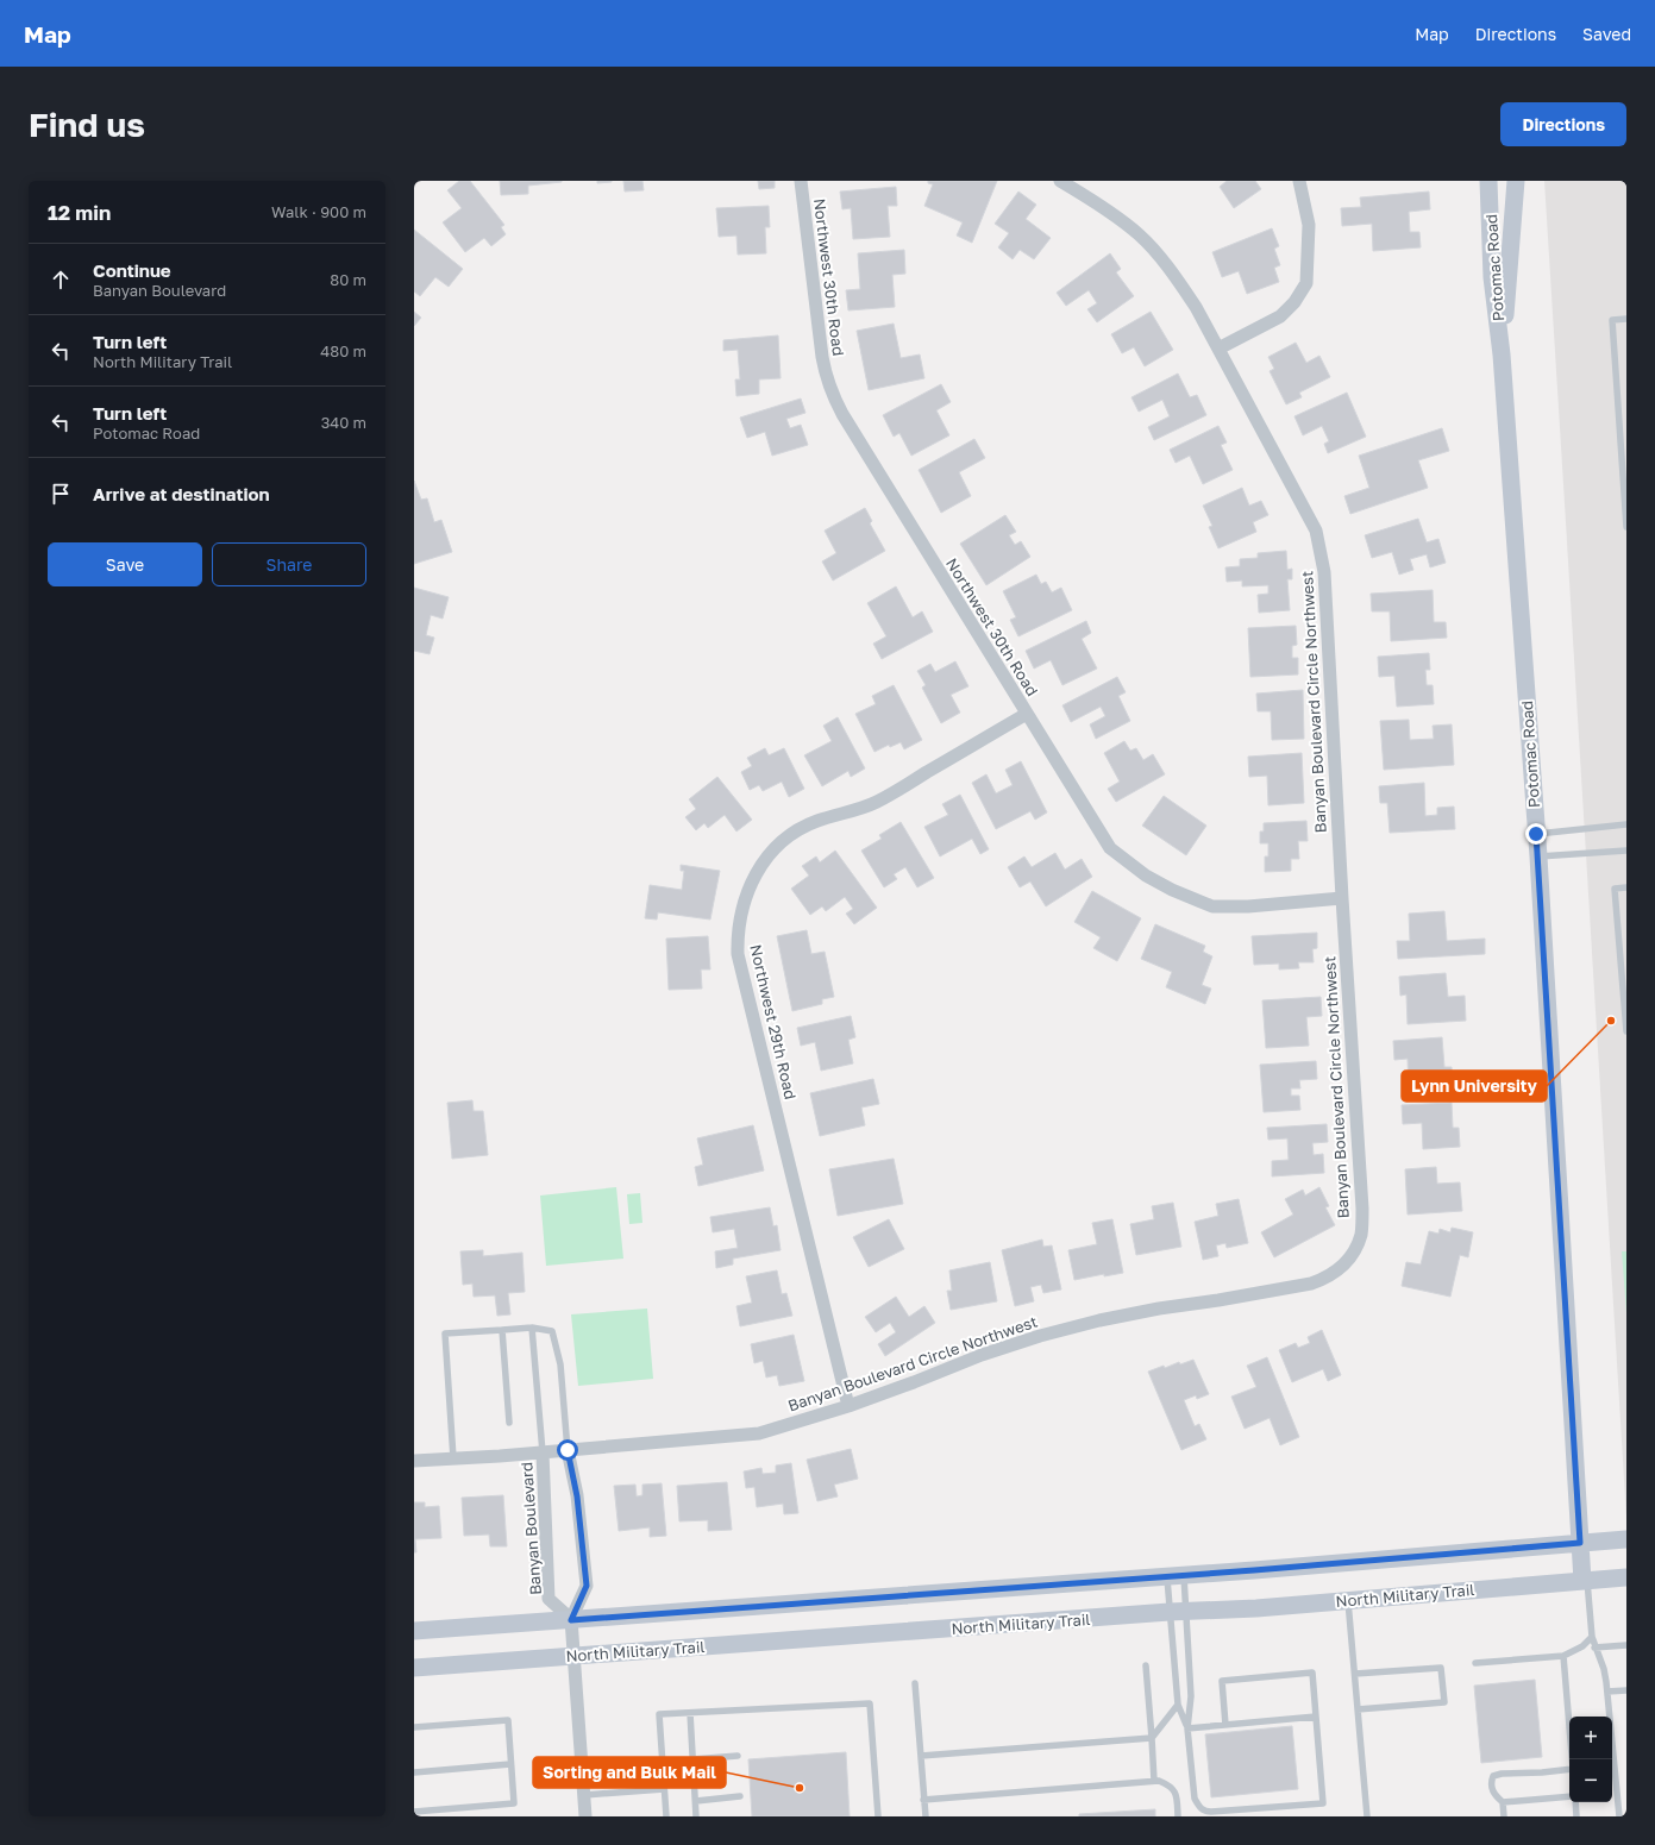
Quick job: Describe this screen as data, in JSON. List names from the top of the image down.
{
  "streets": {
    "main road": ["Potomac Road", "North Military Trail"],
    "street": [
      "Northwest 30th Road",
      "Banyan Boulevard Circle Northwest",
      "Northwest 29th Road",
      "Banyan Boulevard"
    ]
  },
  "crossings": [
    ["Potomac Road", "North Military Trail"],
    ["Northwest 30th Road", "Banyan Boulevard Circle Northwest"],
    ["Northwest 30th Road", "Northwest 29th Road"],
    ["Banyan Boulevard Circle Northwest", "Northwest 29th Road"],
    ["Banyan Boulevard Circle Northwest", "Banyan Boulevard"]
  ],
  "places": ["Lynn University", "Sorting and Bulk Mail"],
  "page": {
    "header": "Map",
    "nav": ["Map", "Directions", "Saved"],
    "buttons": [
      "Directions",
      ["Save", "Share"]
    ],
    "title": "Find us",
    "heading": ["12 min", "Walk · 900 m"],
    "list": [
      ["Continue", "Banyan Boulevard", "80 m"],
      ["Turn left", "North Military Trail", "480 m"],
      ["Turn left", "Potomac Road", "340 m"],
      "Arrive at destination"
    ],
    "map_buttons": ["+", "−"]
  }
}
